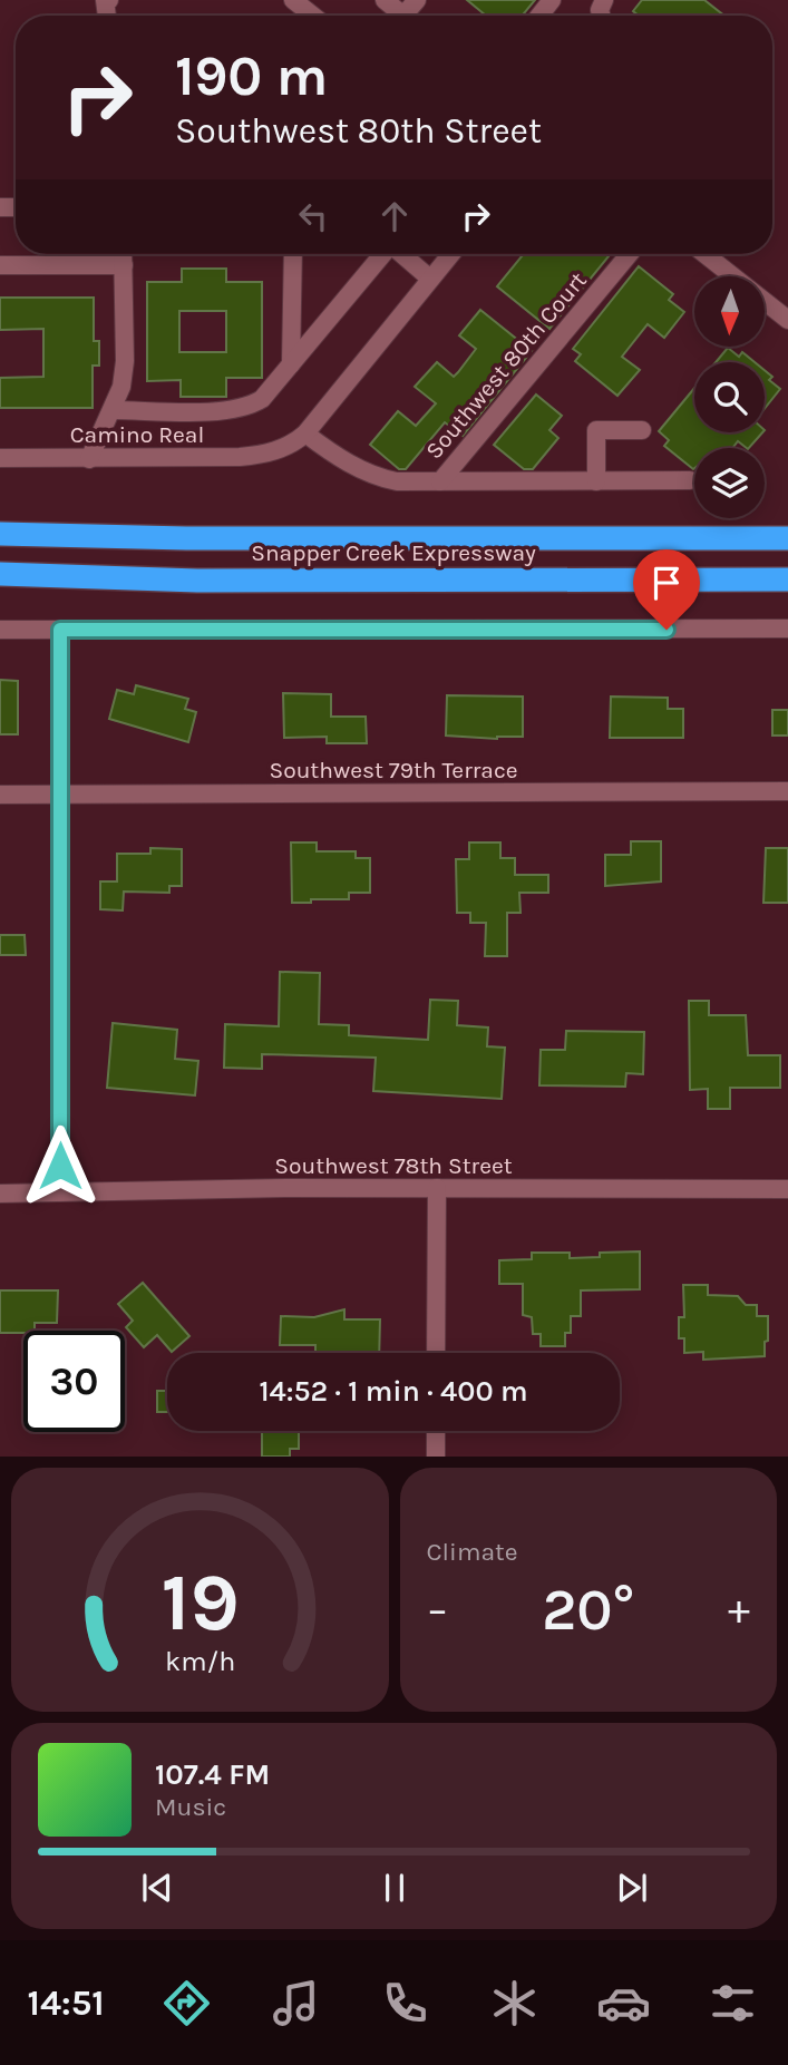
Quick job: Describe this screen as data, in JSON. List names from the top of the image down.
{
  "streets": {
    "highway": ["Snapper Creek Expressway"],
    "street": [
      "Southwest 80th Court",
      "Camino Real",
      "Southwest 79th Terrace",
      "Southwest 78th Street"
    ]
  },
  "north": "bottom",
  "page": {
    "turn": ["190 m", "Southwest 80th Street"],
    "limit": "30",
    "trip": "14:52 · 1 min · 400 m",
    "tile": "Climate",
    "heat": ["−", "20°", "+"],
    "song": ["107.4 FM", "Music"],
    "tabs": "14:51",
    "gauge": ["19", "km/h"]
  }
}
